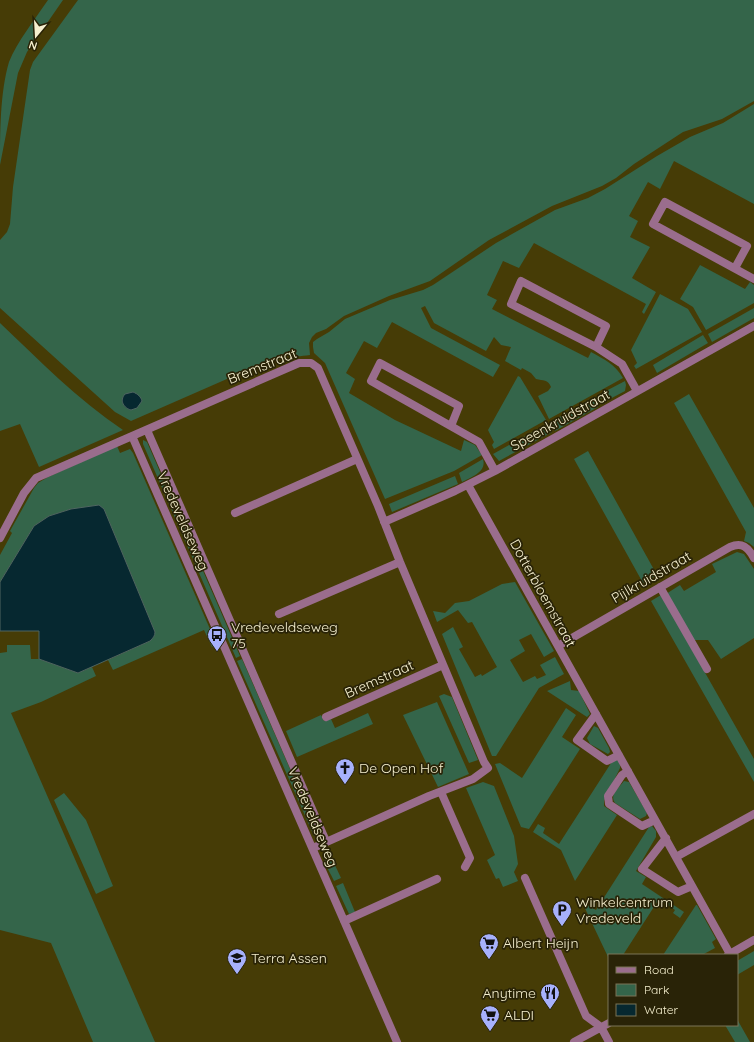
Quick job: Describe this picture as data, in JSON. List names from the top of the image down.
{
  "streets": {
    "street": [
      "Bremstraat",
      "Speenkruidstraat",
      "Vredeveldseweg",
      "Pijlkruidstraat",
      "Dotterbloemstraat"
    ]
  },
  "crossings": [
    ["Bremstraat", "Speenkruidstraat"],
    ["Bremstraat", "Vredeveldseweg"],
    ["Speenkruidstraat", "Dotterbloemstraat"],
    ["Pijlkruidstraat", "Dotterbloemstraat"]
  ],
  "places": {
    "bus stop": ["Vredeveldseweg 75"],
    "church": ["De Open Hof"],
    "parking": ["Winkelcentrum Vredeveld"],
    "supermarket": ["Albert Heijn", "ALDI"],
    "school or university": ["Terra Assen"],
    "restaurant": ["Anytime"]
  },
  "legend": ["Road", "Park", "Water"],
  "north": "bottom"
}
